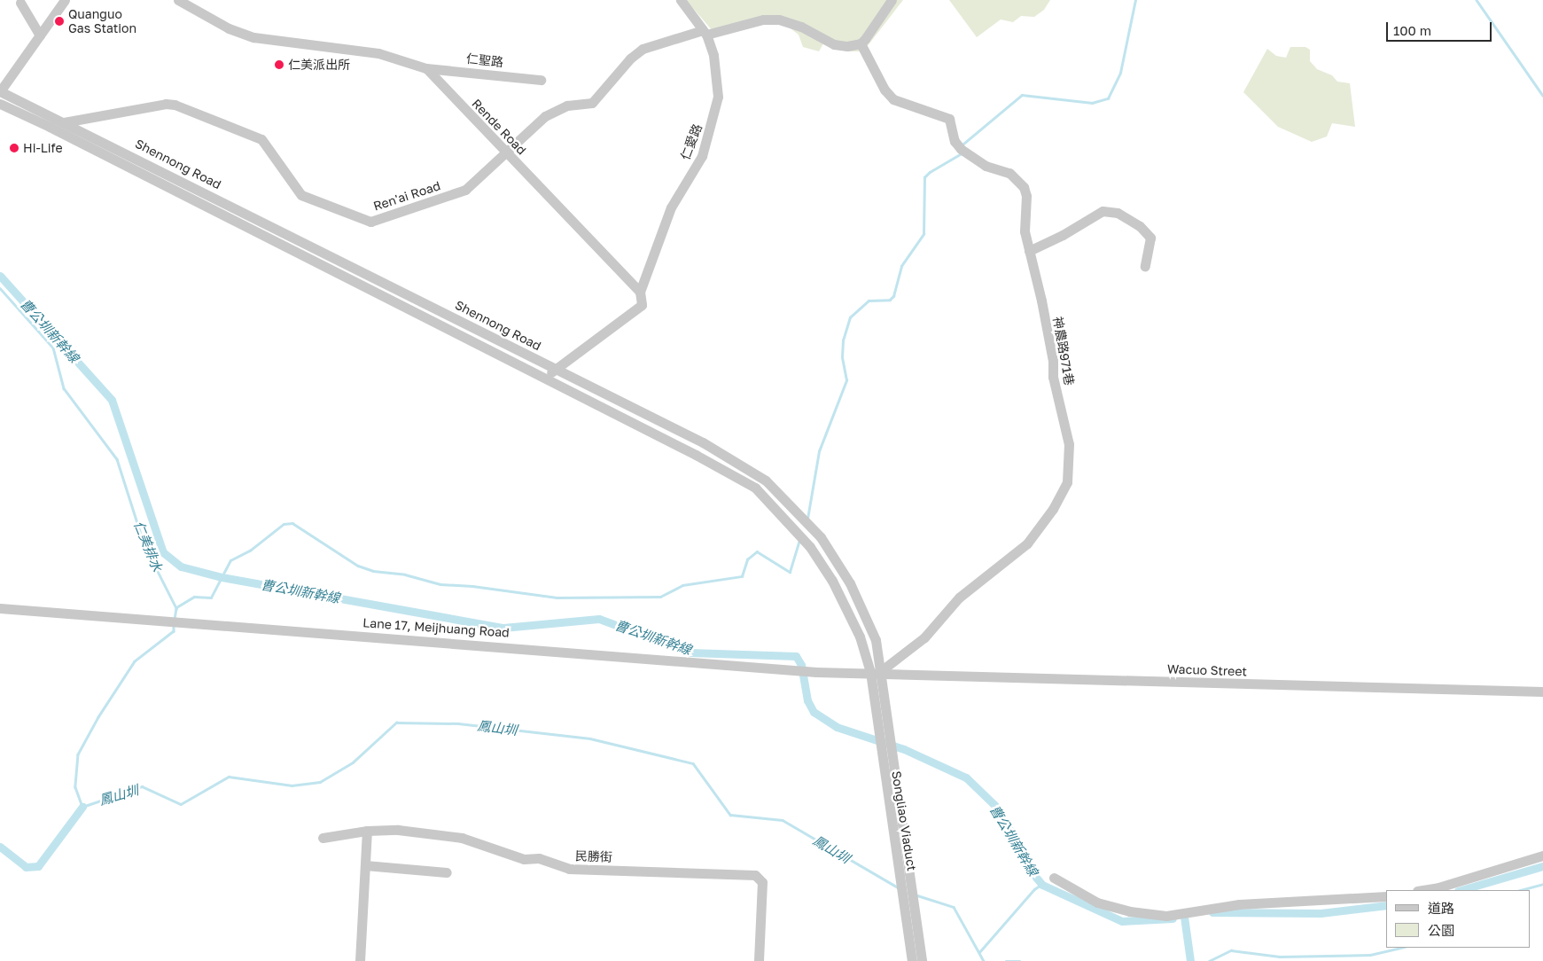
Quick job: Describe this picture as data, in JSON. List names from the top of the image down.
{
  "streets": {
    "street": [
      "仁聖路",
      "Rende Road",
      "仁愛路",
      "Shennong Road",
      "Ren'ai Road",
      "神農路971巷",
      "Lane 17, Meijhuang Road",
      "Wacuo Street",
      "Songliao Viaduct",
      "民勝街"
    ]
  },
  "crossings": [
    ["仁聖路", "Rende Road"],
    ["Rende Road", "仁愛路"],
    ["Rende Road", "Ren'ai Road"],
    ["仁愛路", "Ren'ai Road"],
    ["Shennong Road", "Ren'ai Road"],
    ["Shennong Road", "神農路971巷"],
    ["Shennong Road", "Lane 17, Meijhuang Road"],
    ["Shennong Road", "Wacuo Street"],
    ["Shennong Road", "Songliao Viaduct"],
    ["Ren'ai Road", "神農路971巷"],
    ["神農路971巷", "Lane 17, Meijhuang Road"],
    ["神農路971巷", "Wacuo Street"],
    ["Lane 17, Meijhuang Road", "Wacuo Street"]
  ],
  "water": ["曹公圳新幹線", "仁美排水", "鳳山圳"],
  "places": ["Quanguo Gas Station", "仁美派出所", "Hi-Life"],
  "legend": ["道路", "公園"],
  "scale_bar": "100 m"
}
